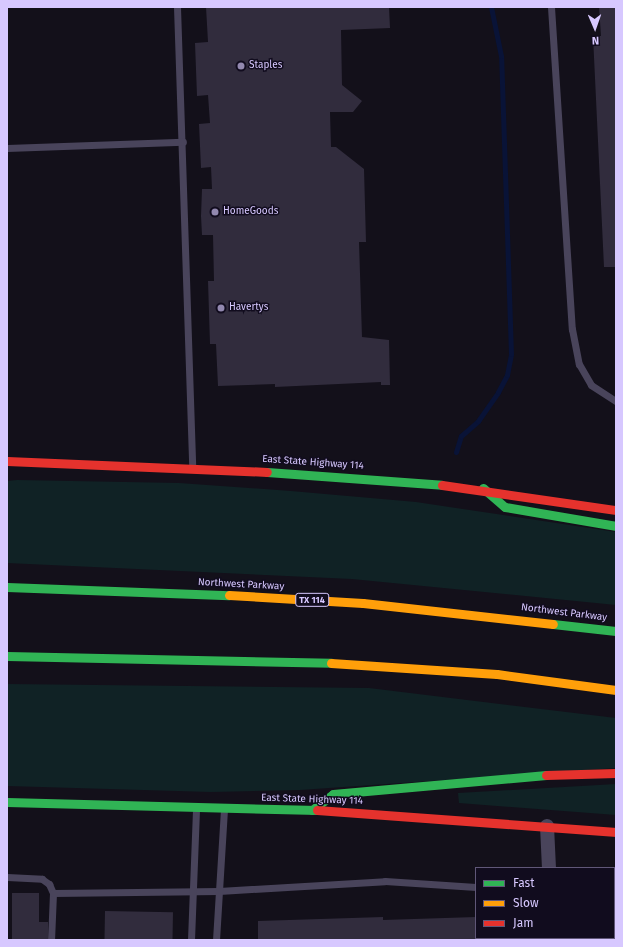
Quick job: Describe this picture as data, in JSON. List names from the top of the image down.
{
  "streets": {
    "main road": ["East State Highway 114", "Northwest Parkway", "TX 114"]
  },
  "places": ["Staples", "HomeGoods", "Havertys"],
  "legend": ["Fast", "Slow", "Jam"],
  "north": "bottom"
}
